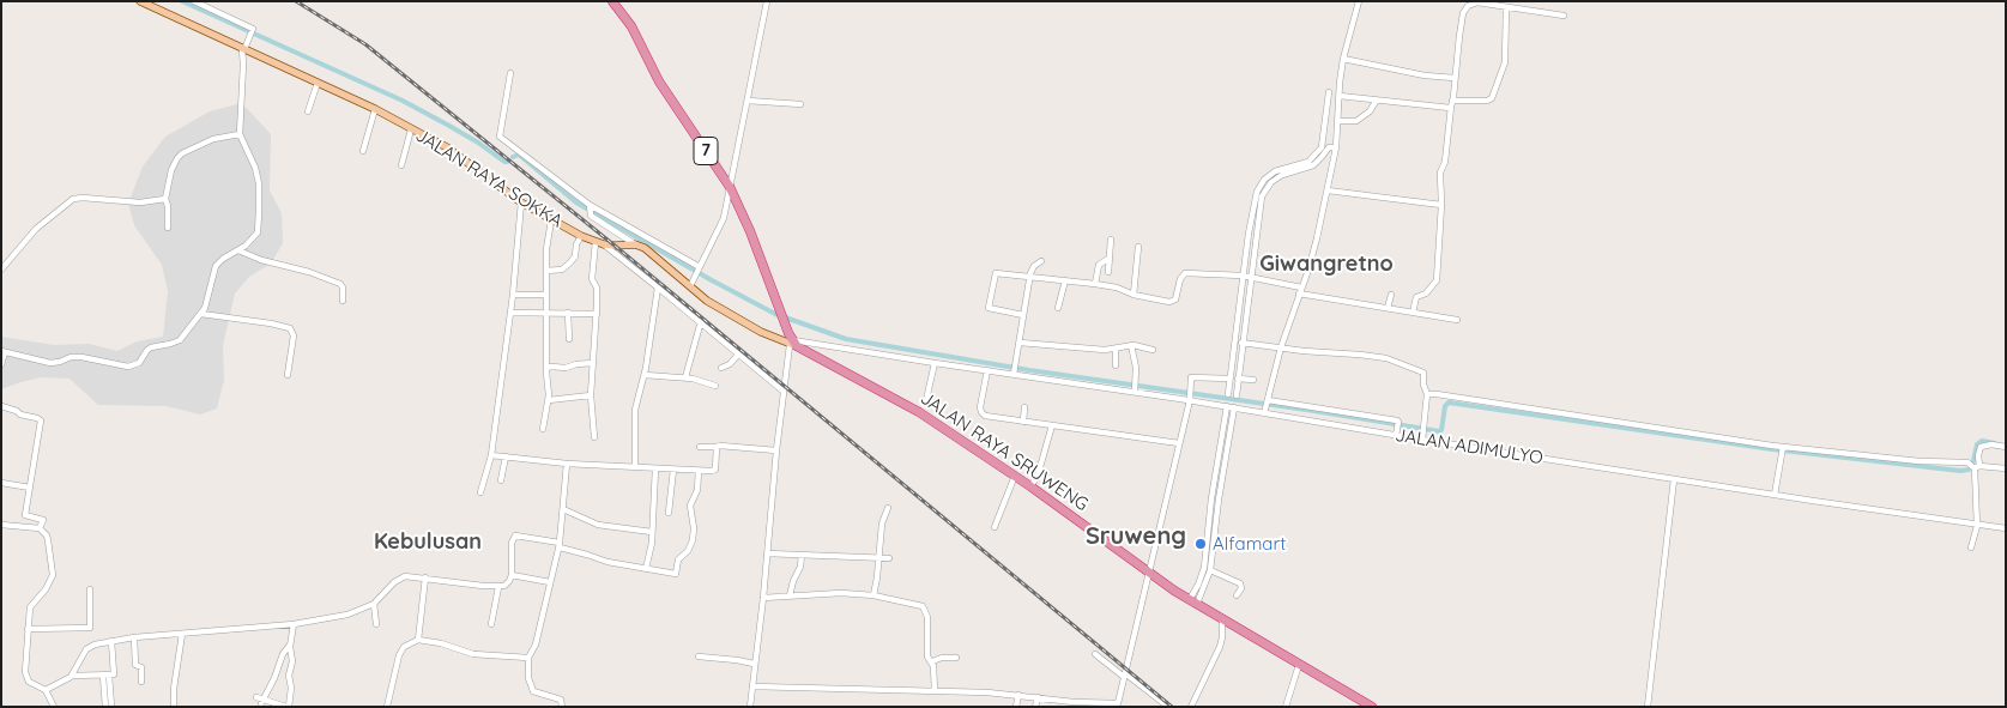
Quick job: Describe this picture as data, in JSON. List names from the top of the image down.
{
  "streets": {
    "highway": ["7", "JALAN RAYA SRUWENG"],
    "main road": ["JALAN RAYA SOKKA"],
    "street": ["JALAN ADIMULYO"]
  },
  "crossings": [
    ["7", "JALAN ADIMULYO"],
    ["7", "JALAN RAYA SRUWENG"],
    ["JALAN ADIMULYO", "JALAN RAYA SRUWENG"]
  ],
  "districts": ["Giwangretno", "Sruweng", "Kebulusan"],
  "places": ["Alfamart"]
}
